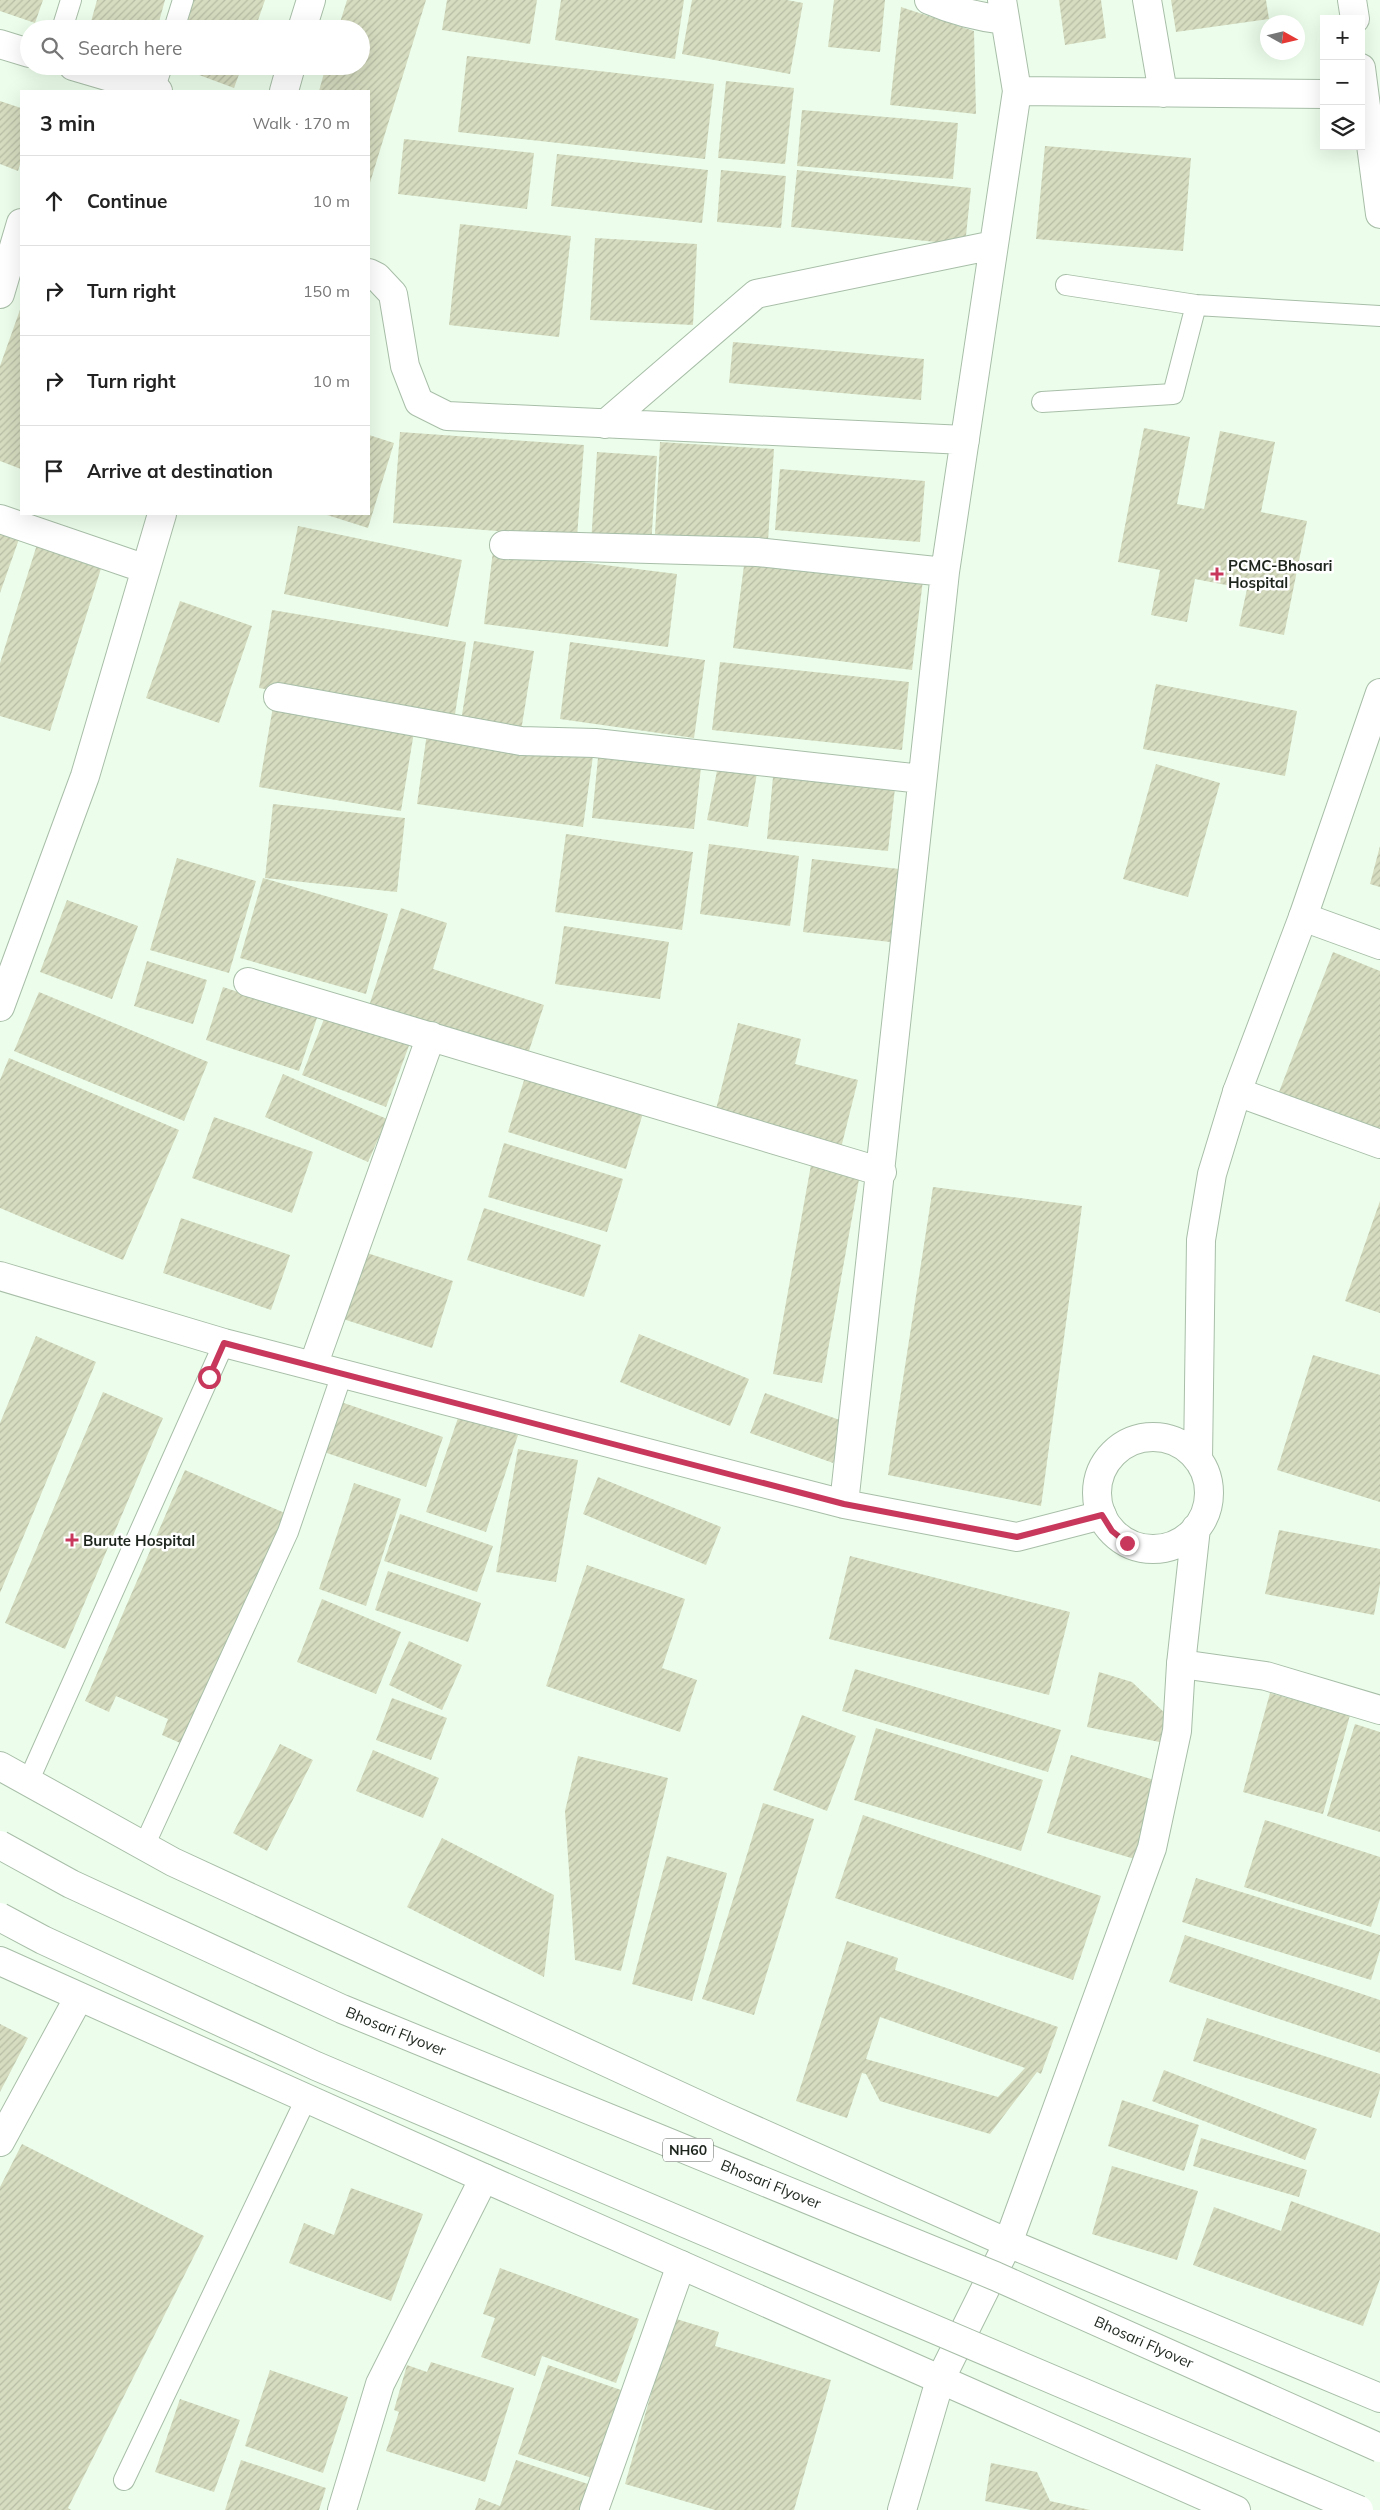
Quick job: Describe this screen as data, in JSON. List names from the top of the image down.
{
  "streets": {
    "main road": ["Bhosari Flyover", "NH60"]
  },
  "places": {
    "health": ["PCMC-Bhosari Hospital", "Burute Hospital"]
  },
  "north": "right",
  "page": {
    "map_buttons": ["+", "−"],
    "search": "Search here",
    "heading": ["3 min", "Walk · 170 m"],
    "list": [
      ["Continue", "10 m"],
      ["Turn right", "150 m"],
      ["Turn right", "10 m"],
      "Arrive at destination"
    ]
  }
}
